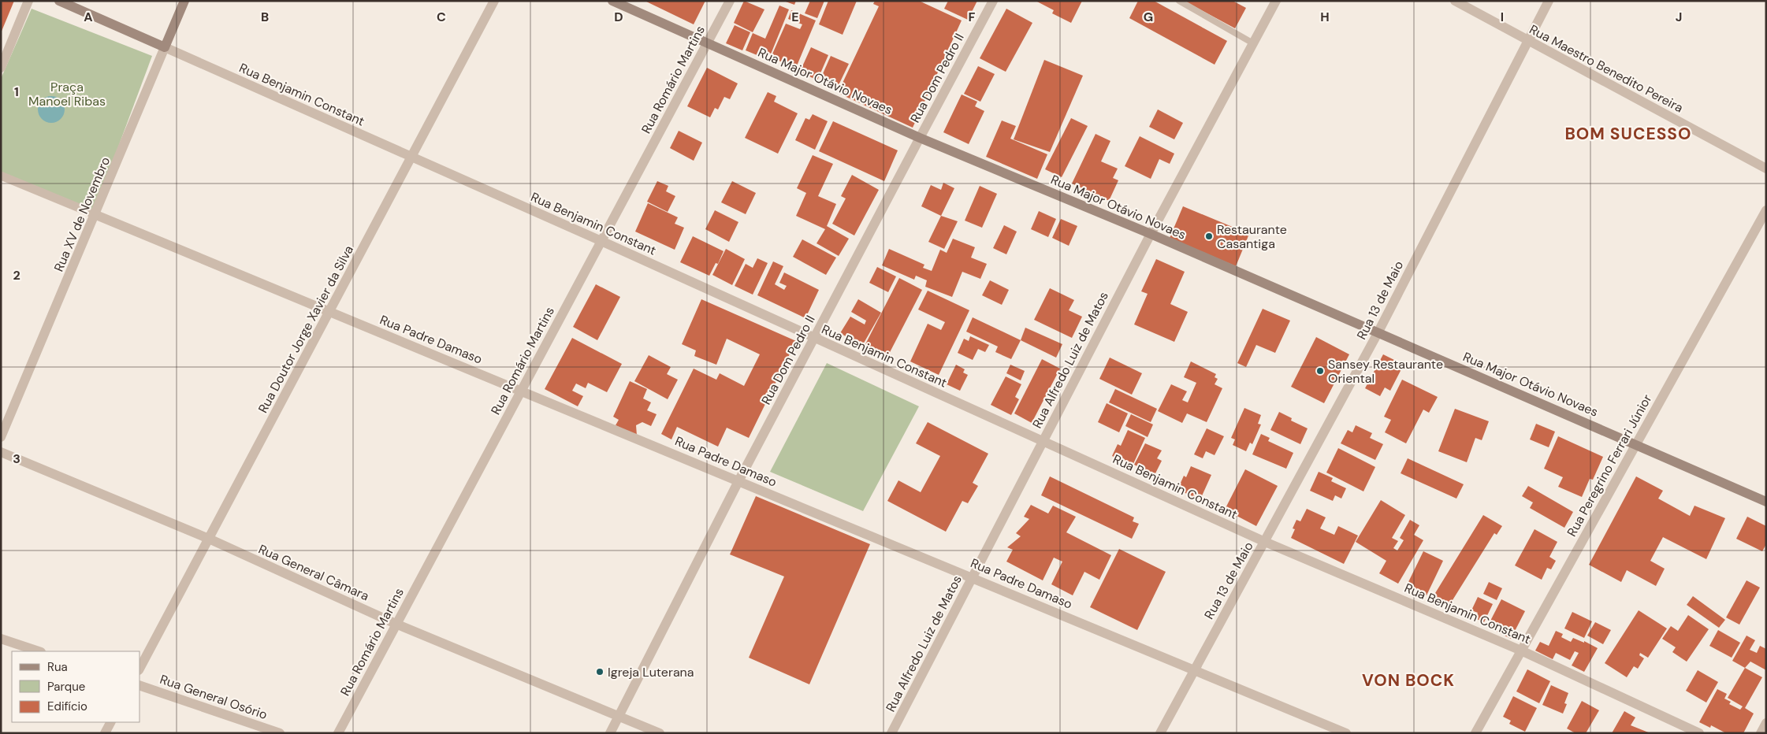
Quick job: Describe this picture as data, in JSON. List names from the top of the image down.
{
  "streets": {
    "main road": ["Rua Major Otávio Novaes", "Rua Benjamin Constant", "Rua XV de Novembro"],
    "street": [
      "Rua Maestro Benedito Pereira",
      "Rua Dom Pedro II",
      "Rua Romário Martins",
      "Rua 13 de Maio",
      "Rua Doutor Jorge Xavier da Silva",
      "Rua Padre Damaso",
      "Rua Alfredo Luiz de Matos",
      "Rua Peregrino Ferrari Júnior",
      "Rua General Câmara",
      "Rua General Osório"
    ]
  },
  "crossings": [
    ["Rua Maestro Benedito Pereira", "Rua 13 de Maio"],
    ["Rua Dom Pedro II", "Rua Major Otávio Novaes"],
    ["Rua Dom Pedro II", "Rua Benjamin Constant"],
    ["Rua Dom Pedro II", "Rua Padre Damaso"],
    ["Rua Dom Pedro II", "Rua General Câmara"],
    ["Rua Romário Martins", "Rua Major Otávio Novaes"],
    ["Rua Romário Martins", "Rua Benjamin Constant"],
    ["Rua Romário Martins", "Rua Padre Damaso"],
    ["Rua Romário Martins", "Rua General Câmara"],
    ["Rua Major Otávio Novaes", "Rua 13 de Maio"],
    ["Rua Major Otávio Novaes", "Rua Alfredo Luiz de Matos"],
    ["Rua Major Otávio Novaes", "Rua Peregrino Ferrari Júnior"],
    ["Rua Benjamin Constant", "Rua XV de Novembro"],
    ["Rua Benjamin Constant", "Rua 13 de Maio"],
    ["Rua Benjamin Constant", "Rua Doutor Jorge Xavier da Silva"],
    ["Rua Benjamin Constant", "Rua Alfredo Luiz de Matos"],
    ["Rua Benjamin Constant", "Rua Peregrino Ferrari Júnior"],
    ["Rua XV de Novembro", "Rua Padre Damaso"],
    ["Rua 13 de Maio", "Rua Padre Damaso"],
    ["Rua Doutor Jorge Xavier da Silva", "Rua Padre Damaso"],
    ["Rua Doutor Jorge Xavier da Silva", "Rua General Câmara"],
    ["Rua Padre Damaso", "Rua Alfredo Luiz de Matos"]
  ],
  "districts": ["BOM SUCESSO", "VON BOCK"],
  "parks": ["Praça Manoel Ribas"],
  "places": ["Restaurante Casantiga", "Sansey Restaurante Oriental", "Igreja Luterana"],
  "legend": ["Rua", "Parque", "Edifício"],
  "grid": {
    "columns": [
      "A",
      "B",
      "C",
      "D",
      "E",
      "F",
      "G",
      "H",
      "I",
      "J"
    ],
    "rows": ["1", "2", "3"]
  }
}
